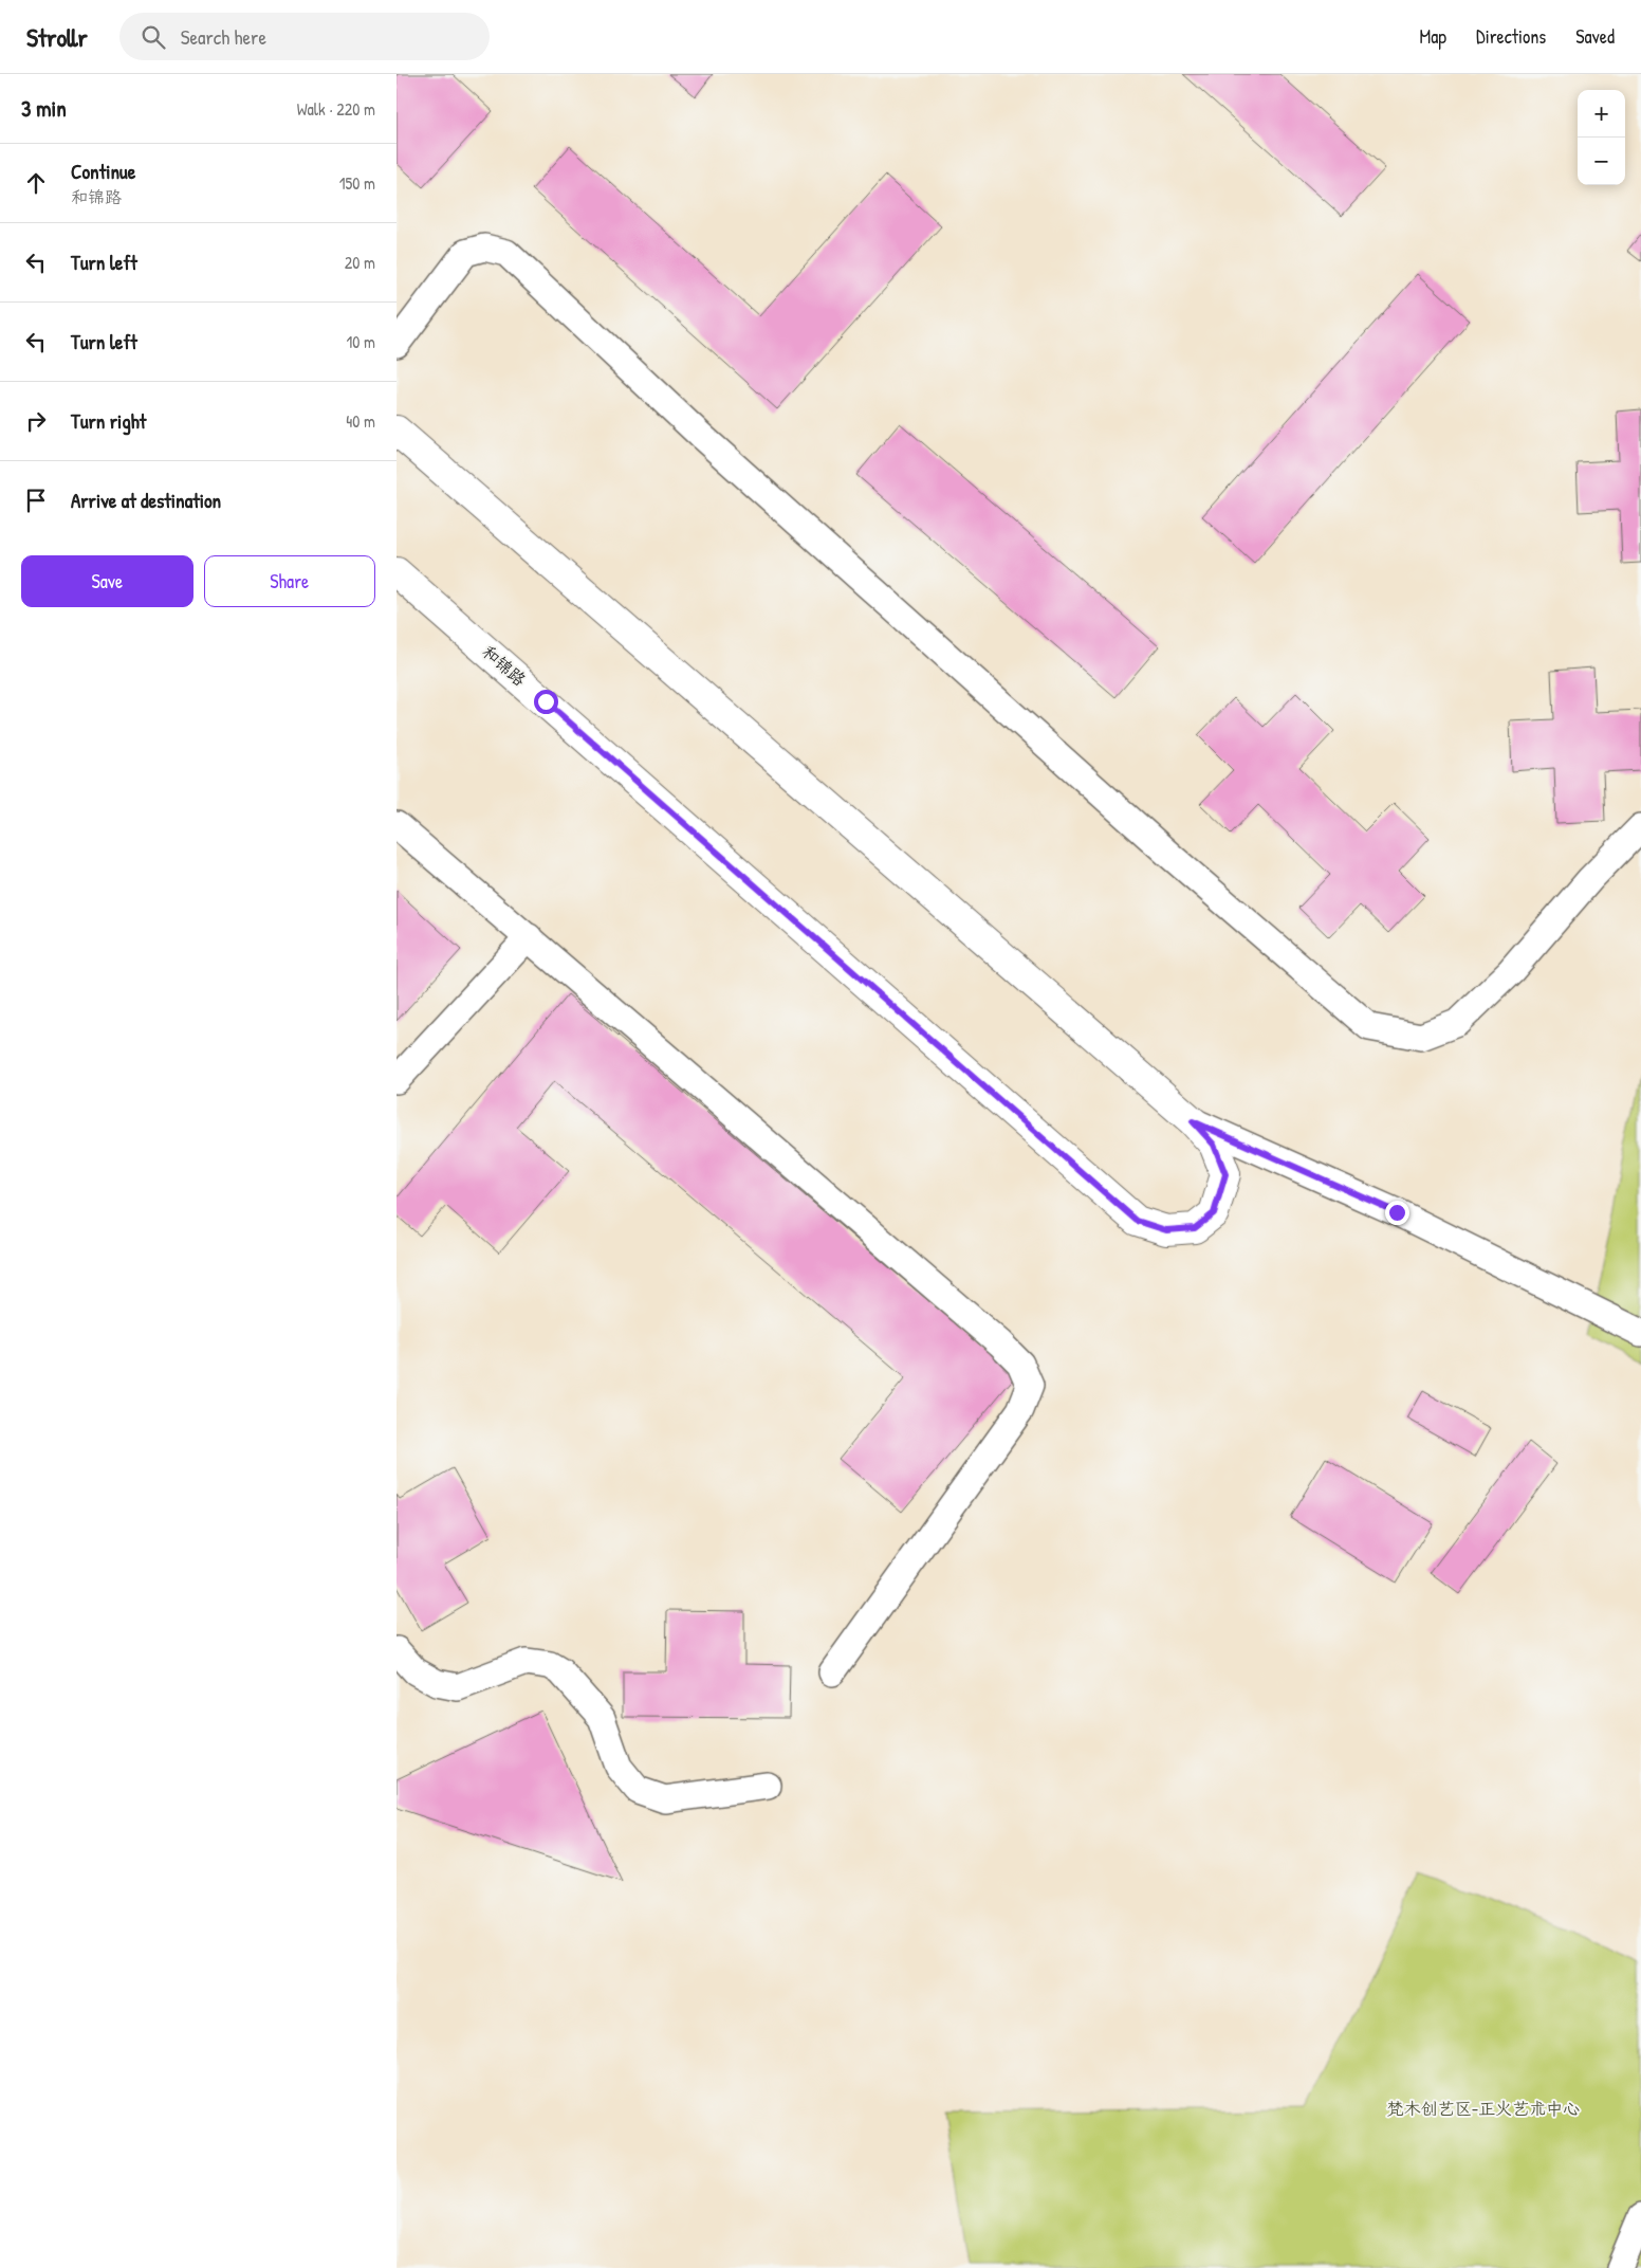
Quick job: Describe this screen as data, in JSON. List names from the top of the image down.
{
  "streets": {
    "street": ["和锦路"]
  },
  "parks": ["梵木创艺区-正火艺术中心"],
  "page": {
    "header": "Strollr",
    "search": "Search here",
    "nav": ["Map", "Directions", "Saved"],
    "heading": ["3 min", "Walk · 220 m"],
    "map_buttons": ["+", "−"],
    "list": [
      ["Continue", "和锦路", "150 m"],
      ["Turn left", "20 m"],
      ["Turn left", "10 m"],
      ["Turn right", "40 m"],
      "Arrive at destination"
    ],
    "buttons": ["Save", "Share"]
  }
}
